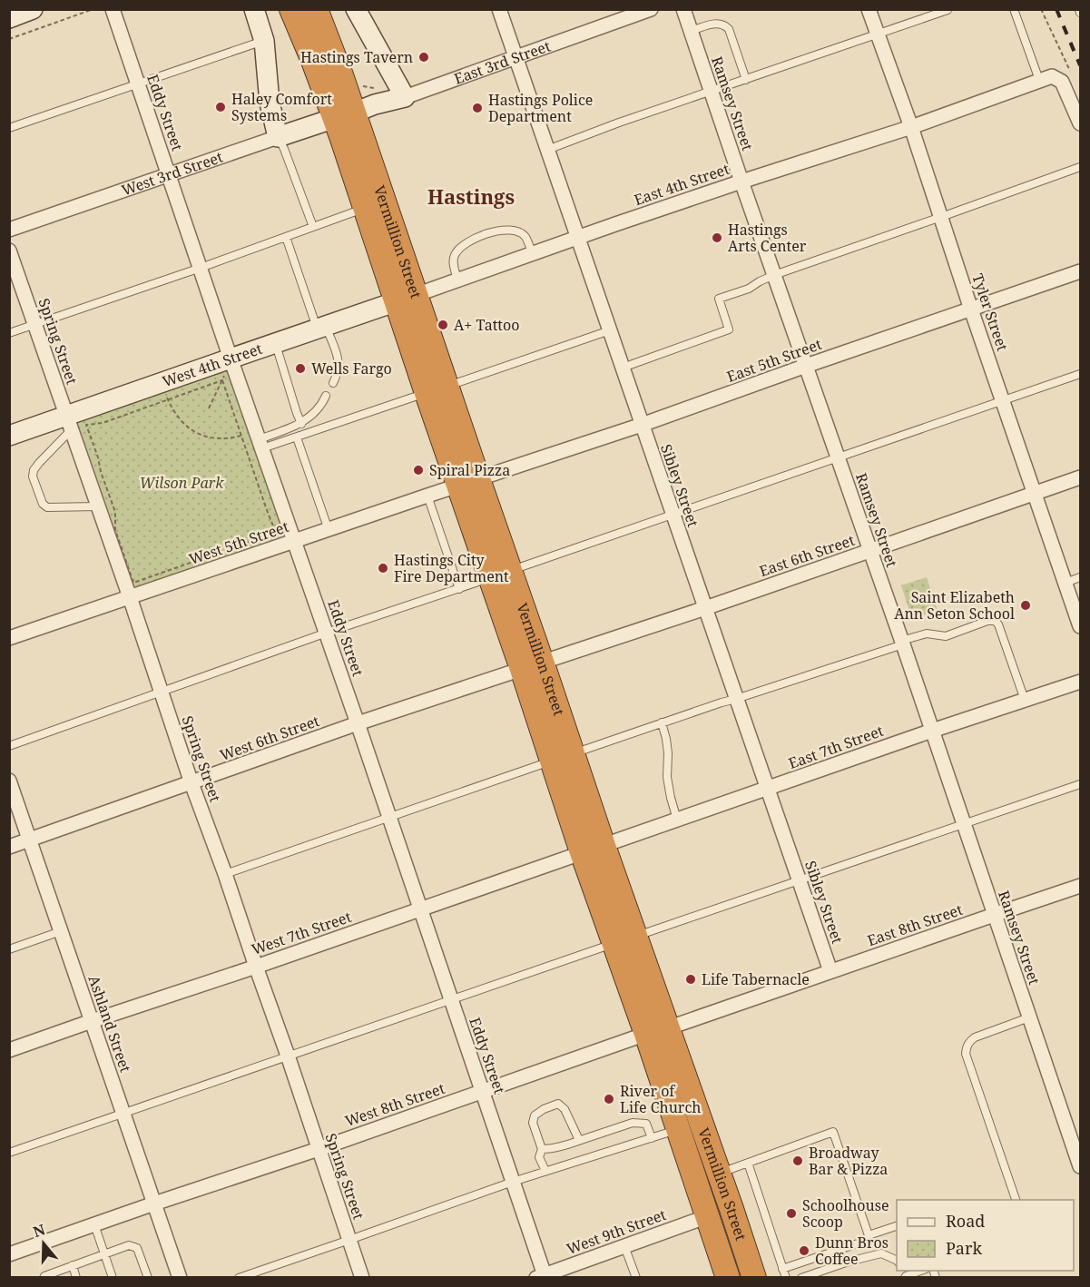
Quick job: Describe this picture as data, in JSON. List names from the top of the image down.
{
  "streets": {
    "highway": ["Vermillion Street"],
    "street": [
      "East 3rd Street",
      "Ramsey Street",
      "Eddy Street",
      "West 3rd Street",
      "East 4th Street",
      "Tyler Street",
      "Spring Street",
      "East 5th Street",
      "West 4th Street",
      "Sibley Street",
      "West 5th Street",
      "East 6th Street",
      "West 6th Street",
      "East 7th Street",
      "East 8th Street",
      "West 7th Street",
      "Ashland Street",
      "West 8th Street",
      "West 9th Street"
    ]
  },
  "crossings": [
    ["East 3rd Street", "West 3rd Street"],
    ["East 3rd Street", "Vermillion Street"],
    ["East 3rd Street", "Sibley Street"],
    ["Ramsey Street", "East 4th Street"],
    ["Ramsey Street", "East 5th Street"],
    ["Ramsey Street", "East 6th Street"],
    ["Ramsey Street", "East 7th Street"],
    ["Ramsey Street", "East 8th Street"],
    ["Eddy Street", "West 3rd Street"],
    ["Eddy Street", "West 4th Street"],
    ["Eddy Street", "West 5th Street"],
    ["Eddy Street", "West 6th Street"],
    ["Eddy Street", "West 7th Street"],
    ["Eddy Street", "West 8th Street"],
    ["Eddy Street", "West 9th Street"],
    ["West 3rd Street", "Vermillion Street"],
    ["East 4th Street", "Vermillion Street"],
    ["East 4th Street", "Tyler Street"],
    ["East 4th Street", "West 4th Street"],
    ["East 4th Street", "Sibley Street"],
    ["Vermillion Street", "East 5th Street"],
    ["Vermillion Street", "West 4th Street"],
    ["Vermillion Street", "West 5th Street"],
    ["Vermillion Street", "East 6th Street"],
    ["Vermillion Street", "West 6th Street"],
    ["Vermillion Street", "East 7th Street"],
    ["Vermillion Street", "East 8th Street"],
    ["Vermillion Street", "West 7th Street"],
    ["Vermillion Street", "West 8th Street"],
    ["Vermillion Street", "West 9th Street"],
    ["Tyler Street", "East 5th Street"],
    ["Tyler Street", "East 6th Street"],
    ["Spring Street", "West 4th Street"],
    ["Spring Street", "West 5th Street"],
    ["Spring Street", "West 6th Street"],
    ["Spring Street", "West 7th Street"],
    ["Spring Street", "West 8th Street"],
    ["East 5th Street", "Sibley Street"],
    ["East 5th Street", "West 5th Street"],
    ["Sibley Street", "East 6th Street"],
    ["Sibley Street", "East 7th Street"],
    ["Sibley Street", "East 8th Street"],
    ["East 6th Street", "West 6th Street"],
    ["West 6th Street", "Ashland Street"],
    ["East 7th Street", "West 7th Street"],
    ["East 8th Street", "West 8th Street"],
    ["West 7th Street", "Ashland Street"],
    ["Ashland Street", "West 8th Street"]
  ],
  "districts": ["Hastings"],
  "parks": ["Wilson Park"],
  "places": [
    "Hastings Tavern",
    "Haley Comfort Systems",
    "Hastings Police Department",
    "Hastings Arts Center",
    "A+ Tattoo",
    "Wells Fargo",
    "Spiral Pizza",
    "Hastings City Fire Department",
    "Saint Elizabeth Ann Seton School",
    "Life Tabernacle",
    "River of Life Church",
    "Broadway Bar & Pizza",
    "Schoolhouse Scoop",
    "Dunn Bros Coffee"
  ],
  "legend": ["Road", "Park"],
  "north": "top"
}
